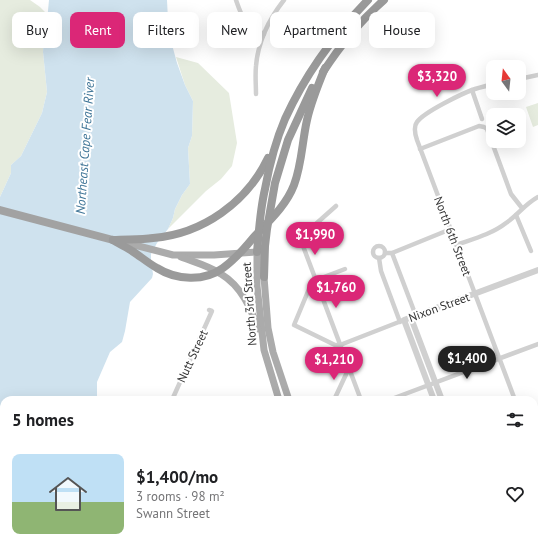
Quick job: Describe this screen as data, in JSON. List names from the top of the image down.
{
  "streets": {
    "main road": ["North 3rd Street"],
    "street": ["North 6th Street", "Nixon Street", "Nutt Street"]
  },
  "crossings": [
    ["North 6th Street", "Nixon Street"]
  ],
  "water": ["Northeast Cape Fear River"],
  "north": "top",
  "page": {
    "chip": [
      "Buy",
      "Rent",
      "Filters",
      "New",
      "Apartment",
      "House"
    ],
    "price": [
      "$3,320",
      "$1,990",
      "$1,760",
      "$1,400",
      "$1,210"
    ],
    "heading": "5 homes",
    "list": [
      {
        "name": "$1,400/mo",
        "note": "3 rooms · 98 m² · Swann Street"
      }
    ]
  }
}
